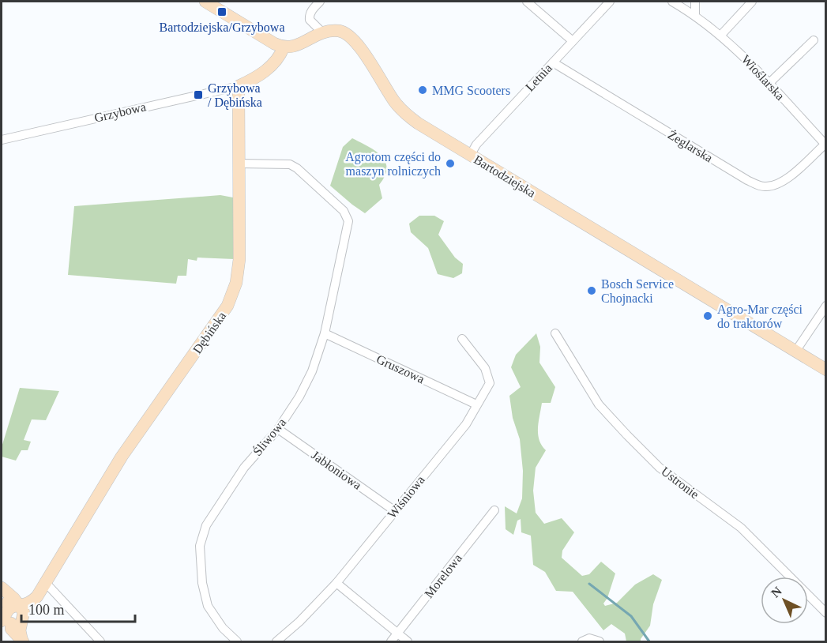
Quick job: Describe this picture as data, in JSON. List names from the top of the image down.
{
  "streets": {
    "street": [
      "Letnia",
      "Wioślarska",
      "Grzybowa",
      "Żeglarska",
      "Bartodziejska",
      "Dębińska",
      "Gruszowa",
      "Śliwowa",
      "Jabłoniowa",
      "Ustronie",
      "Wiśniowa",
      "Morelowa"
    ]
  },
  "crossings": [
    ["Letnia", "Żeglarska"],
    ["Letnia", "Bartodziejska"],
    ["Wioślarska", "Żeglarska"],
    ["Grzybowa", "Dębińska"],
    ["Dębińska", "Śliwowa"],
    ["Gruszowa", "Śliwowa"],
    ["Gruszowa", "Wiśniowa"],
    ["Śliwowa", "Jabłoniowa"],
    ["Jabłoniowa", "Wiśniowa"]
  ],
  "places": {
    "transit": ["Bartodziejska/Grzybowa", "Grzybowa / Dębińska"],
    "other": [
      "MMG Scooters",
      "Agrotom części do maszyn rolniczych",
      "Bosch Service Chojnacki",
      "Agro-Mar części do traktorów"
    ]
  },
  "scale_bar": "100 m",
  "north": "top left"
}
